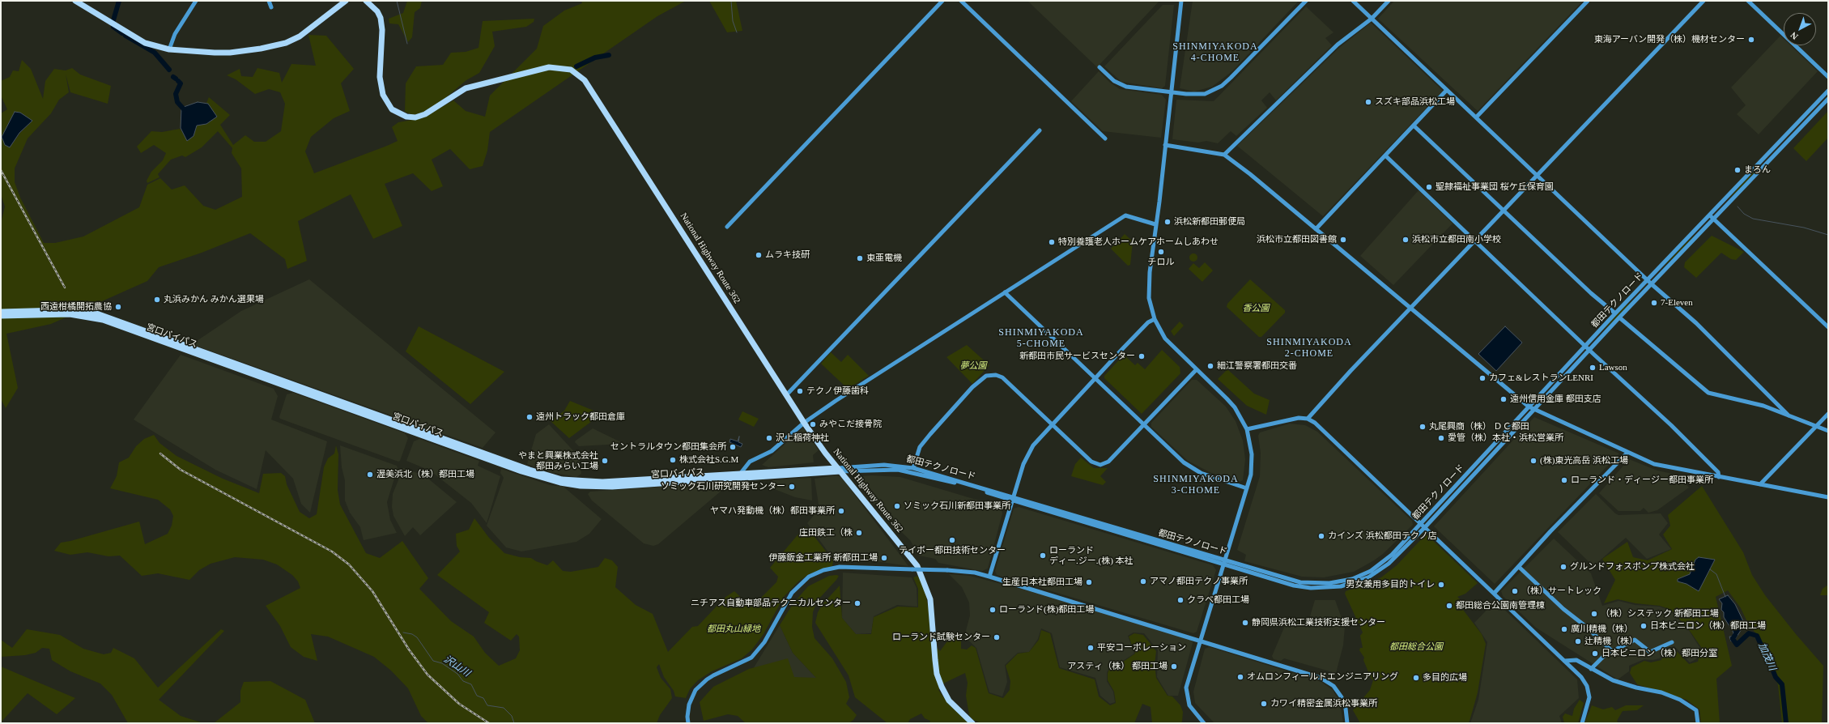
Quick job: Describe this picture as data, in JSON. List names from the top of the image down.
{
  "streets": {
    "highway": ["National Highway Route 362", "宮口バイパス"],
    "street": ["都田テクノロード"]
  },
  "crossings": [
    ["National Highway Route 362", "都田テクノロード"],
    ["National Highway Route 362", "宮口バイパス"],
    ["都田テクノロード", "宮口バイパス"]
  ],
  "districts": [
    "SHINMIYAKODA 4-CHOME",
    "SHINMIYAKODA 5-CHOME",
    "SHINMIYAKODA 2-CHOME",
    "SHINMIYAKODA 3-CHOME"
  ],
  "water": ["加茂川", "沢山川"],
  "parks": [
    "香公園",
    "夢公園",
    "都田丸山緑地",
    "都田総合公園"
  ],
  "places": [
    "東海アーバン開発（株）機材センター",
    "スズキ部品浜松工場",
    "まろん",
    "聖隷福祉事業団 桜ケ丘保育園",
    "浜松新都田郵便局",
    "浜松市立都田図書館",
    "浜松市立都田南小学校",
    "特別養護老人ホームケアホームしあわせ",
    "チロル",
    "ムラキ技研",
    "東亜電機",
    "丸浜みかん みかん選果場",
    "7-Eleven",
    "西遠柑橘開拓農協",
    "新都田市民サービスセンター",
    "細江警察署都田交番",
    "Lawson",
    "カフェ&レストランLENRI",
    "テクノ伊藤歯科",
    "遠州信用金庫 都田支店",
    "遠州トラック都田倉庫",
    "みやこだ接骨院",
    "丸尾興商（株） ＤＣ都田",
    "沢上稲荷神社",
    "愛管（株）本社・浜松営業所",
    "セントラルタウン都田集会所",
    "株式会社S.G.M",
    "やまと興業株式会社 都田みらい工場",
    "(株)東光高岳 浜松工場",
    "渥美浜北（株）都田工場",
    "ローランド・ディージー都田事業所",
    "ソミック石川研究開発センター",
    "ソミック石川新都田事業所",
    "ヤマハ発動機（株）都田事業所",
    "庄田鉄工（株",
    "カインズ 浜松都田テクノ店",
    "テイボー都田技術センター",
    "ローランド ディー.ジー.(株) 本社",
    "伊藤鈑金工業所 新都田工場",
    "グルンドフォスポンプ株式会社",
    "アマノ都田テクノ事業所",
    "生産日本社都田工場",
    "男女兼用多目的トイレ",
    "（株）サートレック",
    "クラベ都田工場",
    "ニチアス自動車部品テクニカルセンター",
    "都田総合公園南管理棟",
    "ローランド(株)都田工場",
    "（株）システック 新都田工場",
    "静岡県浜松工業技術支援センター",
    "日本ビニロン（株）都田工場",
    "廣川精機（株）",
    "ローランド試験センター",
    "辻精機（株）",
    "平安コーポレーション",
    "日本ビニロン（株）都田分室",
    "アスティ（株） 都田工場",
    "オムロンフィールドエンジニアリング",
    "多目的広場",
    "カワイ精密金属浜松事業所"
  ],
  "north": "bottom left"
}
